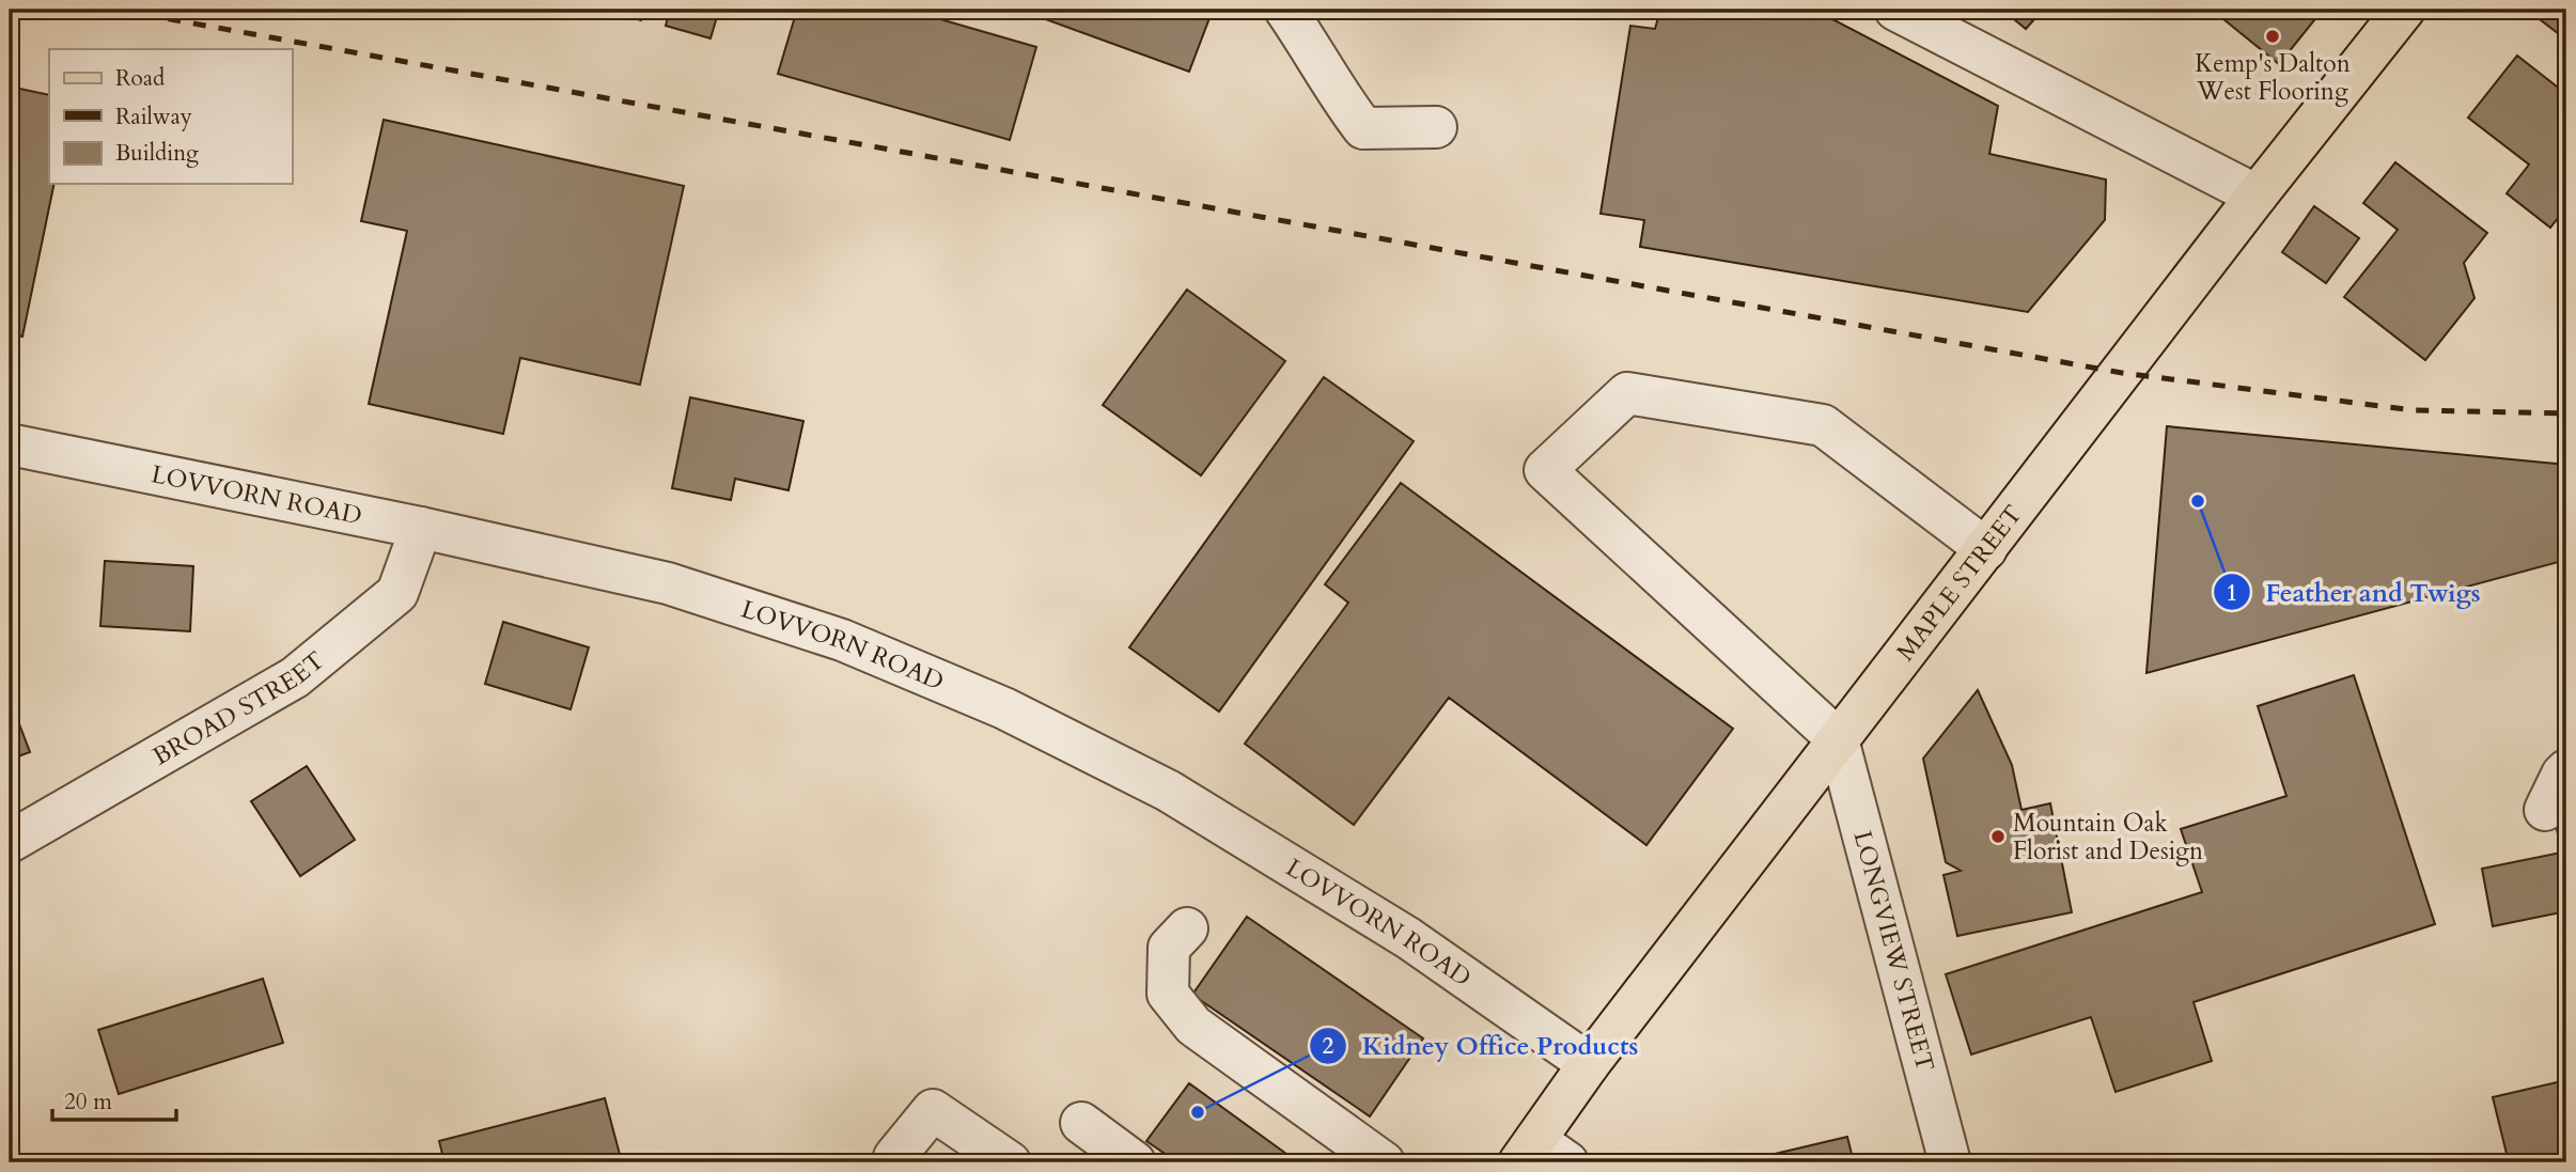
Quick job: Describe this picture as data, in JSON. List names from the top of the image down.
{
  "streets": {
    "main road": ["MAPLE STREET"],
    "street": ["LOVVORN ROAD", "BROAD STREET", "LONGVIEW STREET"]
  },
  "crossings": [
    ["LOVVORN ROAD", "MAPLE STREET"],
    ["LOVVORN ROAD", "BROAD STREET"],
    ["MAPLE STREET", "LONGVIEW STREET"]
  ],
  "places": [
    "Kemp's Dalton West Flooring",
    "Feather and Twigs",
    "Mountain Oak Florist and Design",
    "Kidney Office Products"
  ],
  "legend": ["Road", "Railway", "Building"],
  "scale_bar": "20 m"
}
